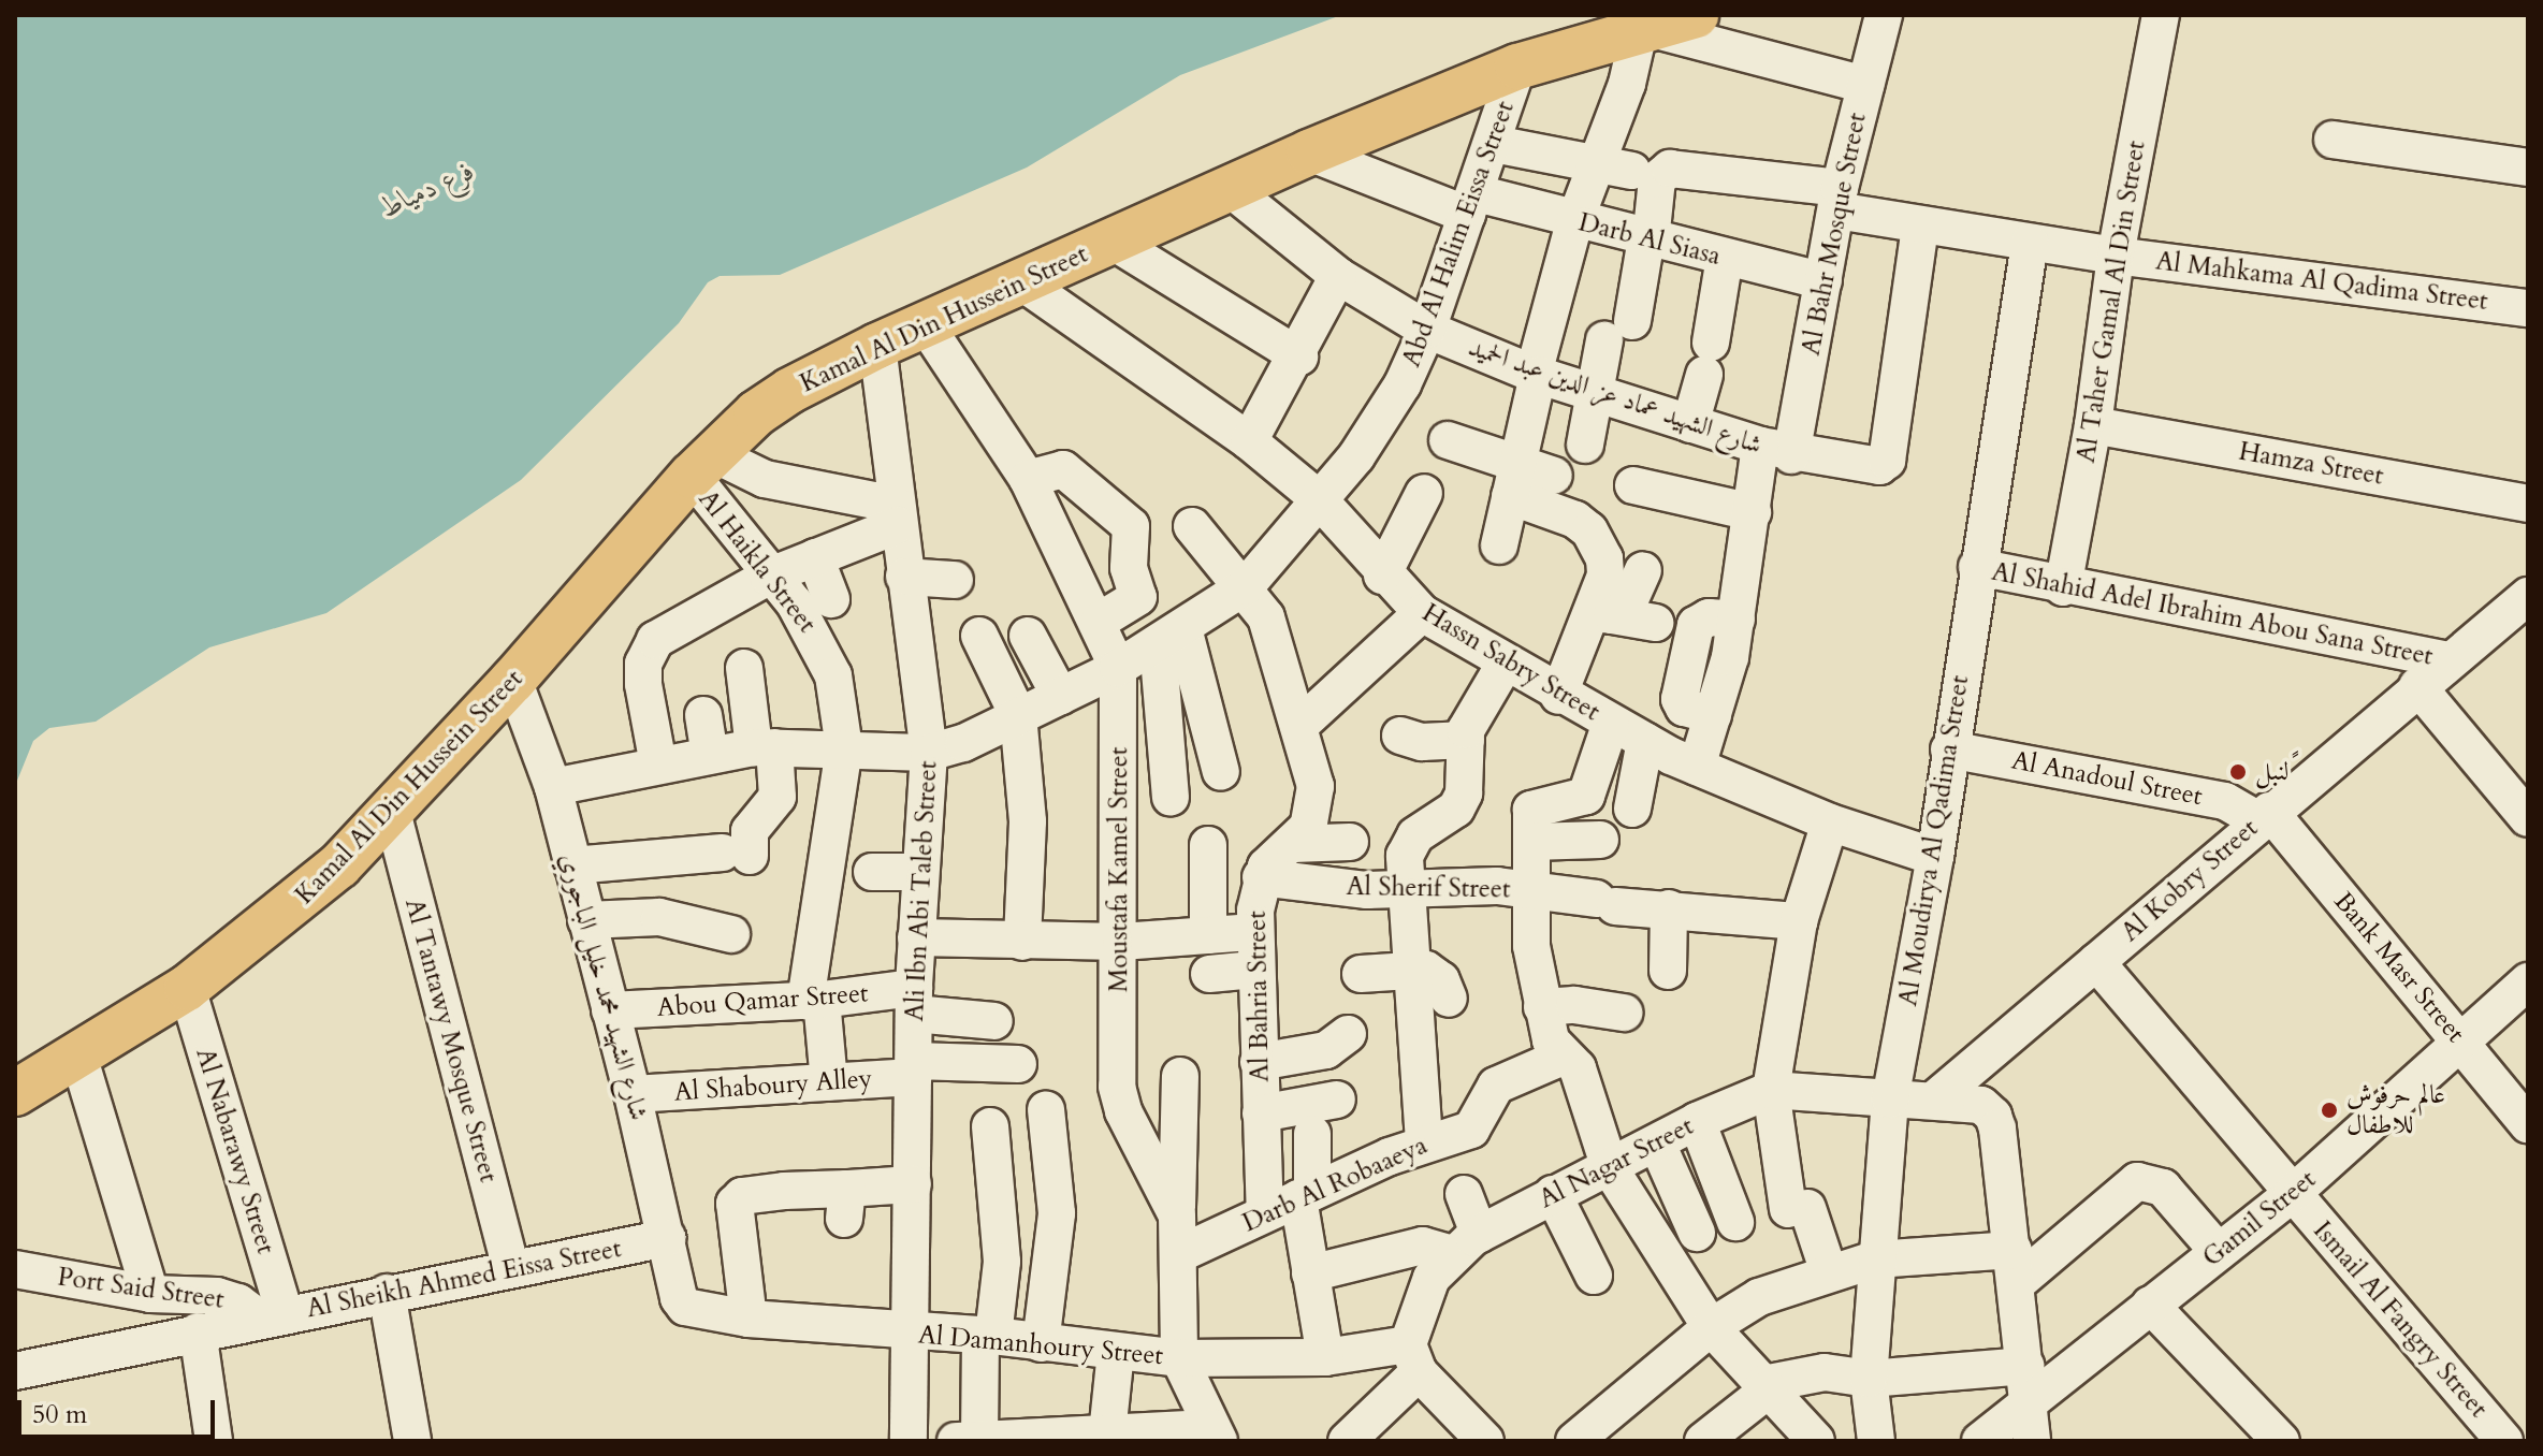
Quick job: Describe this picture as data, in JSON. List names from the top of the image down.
{
  "streets": {
    "main road": ["Kamal Al Din Hussein Street"],
    "street": [
      "Abd Al Halim Eissa Street",
      "Al Bahr Mosque Street",
      "Darb Al Siasa",
      "Al Mahkama Al Qadima Street",
      "Al Taher Gamal Al Din Street",
      "شارع الشهيد عماد عز الدين عبد الحميد",
      "Hamza Street",
      "Al Haikla Street",
      "Al Shahid Adel Ibrahim Abou Sana Street",
      "Hassn Sabry Street",
      "Al Anadoul Street",
      "Al Moudirya Al Qadima Street",
      "Moustafa Kamel Street",
      "Al Kobry Street",
      "Al Sherif Street",
      "Ali Ibn Abi Taleb Street",
      "Bank Masr Street",
      "شارع الشهيد محمد خليل الباجوري",
      "Al Bahria Street",
      "Abou Qamar Street",
      "Al Tantawy Mosque Street",
      "Al Shaboury Alley",
      "Al Nabarawy Street",
      "Al Nagar Street",
      "Darb Al Robaaeya",
      "Gamil Street",
      "Al Sheikh Ahmed Eissa Street",
      "Port Said Street",
      "Ismail Al Fangry Street",
      "Al Damanhoury Street"
    ]
  },
  "crossings": [
    ["Abd Al Halim Eissa Street", "Darb Al Siasa"],
    ["Abd Al Halim Eissa Street", "Kamal Al Din Hussein Street"],
    ["Abd Al Halim Eissa Street", "شارع الشهيد عماد عز الدين عبد الحميد"],
    ["Abd Al Halim Eissa Street", "Al Haikla Street"],
    ["Abd Al Halim Eissa Street", "Hassn Sabry Street"],
    ["Abd Al Halim Eissa Street", "Moustafa Kamel Street"],
    ["Abd Al Halim Eissa Street", "Ali Ibn Abi Taleb Street"],
    ["Abd Al Halim Eissa Street", "شارع الشهيد محمد خليل الباجوري"],
    ["Abd Al Halim Eissa Street", "Al Bahria Street"],
    ["Al Bahr Mosque Street", "Darb Al Siasa"],
    ["Al Bahr Mosque Street", "Al Mahkama Al Qadima Street"],
    ["Al Bahr Mosque Street", "شارع الشهيد عماد عز الدين عبد الحميد"],
    ["Al Bahr Mosque Street", "Hassn Sabry Street"],
    ["Darb Al Siasa", "Al Mahkama Al Qadima Street"],
    ["Darb Al Siasa", "Kamal Al Din Hussein Street"],
    ["Al Mahkama Al Qadima Street", "Al Taher Gamal Al Din Street"],
    ["Al Mahkama Al Qadima Street", "شارع الشهيد عماد عز الدين عبد الحميد"],
    ["Al Mahkama Al Qadima Street", "Al Moudirya Al Qadima Street"],
    ["Al Taher Gamal Al Din Street", "Hamza Street"],
    ["Al Taher Gamal Al Din Street", "Al Shahid Adel Ibrahim Abou Sana Street"],
    ["Kamal Al Din Hussein Street", "شارع الشهيد عماد عز الدين عبد الحميد"],
    ["Kamal Al Din Hussein Street", "Al Haikla Street"],
    ["Kamal Al Din Hussein Street", "Hassn Sabry Street"],
    ["Kamal Al Din Hussein Street", "Moustafa Kamel Street"],
    ["Kamal Al Din Hussein Street", "Ali Ibn Abi Taleb Street"],
    ["Kamal Al Din Hussein Street", "شارع الشهيد محمد خليل الباجوري"],
    ["Kamal Al Din Hussein Street", "Al Tantawy Mosque Street"],
    ["Kamal Al Din Hussein Street", "Al Nabarawy Street"],
    ["Al Haikla Street", "Abou Qamar Street"],
    ["Al Haikla Street", "Al Shaboury Alley"],
    ["Al Shahid Adel Ibrahim Abou Sana Street", "Al Moudirya Al Qadima Street"],
    ["Al Shahid Adel Ibrahim Abou Sana Street", "Al Kobry Street"],
    ["Hassn Sabry Street", "Al Moudirya Al Qadima Street"],
    ["Al Anadoul Street", "Al Moudirya Al Qadima Street"],
    ["Al Anadoul Street", "Al Kobry Street"],
    ["Al Anadoul Street", "Bank Masr Street"],
    ["Al Moudirya Al Qadima Street", "Al Nagar Street"],
    ["Moustafa Kamel Street", "Darb Al Robaaeya"],
    ["Moustafa Kamel Street", "Al Damanhoury Street"],
    ["Al Kobry Street", "Bank Masr Street"],
    ["Al Kobry Street", "Al Nagar Street"],
    ["Al Kobry Street", "Ismail Al Fangry Street"],
    ["Al Sherif Street", "Al Bahria Street"],
    ["Ali Ibn Abi Taleb Street", "Abou Qamar Street"],
    ["Ali Ibn Abi Taleb Street", "Al Shaboury Alley"],
    ["Ali Ibn Abi Taleb Street", "Al Damanhoury Street"],
    ["Bank Masr Street", "Gamil Street"],
    ["شارع الشهيد محمد خليل الباجوري", "Abou Qamar Street"],
    ["شارع الشهيد محمد خليل الباجوري", "Al Shaboury Alley"],
    ["شارع الشهيد محمد خليل الباجوري", "Al Sheikh Ahmed Eissa Street"],
    ["شارع الشهيد محمد خليل الباجوري", "Al Damanhoury Street"],
    ["Al Bahria Street", "Darb Al Robaaeya"],
    ["Al Tantawy Mosque Street", "Al Sheikh Ahmed Eissa Street"],
    ["Al Nabarawy Street", "Al Sheikh Ahmed Eissa Street"],
    ["Al Nabarawy Street", "Port Said Street"],
    ["Al Nagar Street", "Gamil Street"],
    ["Al Nagar Street", "Al Damanhoury Street"],
    ["Gamil Street", "Ismail Al Fangry Street"],
    ["Al Sheikh Ahmed Eissa Street", "Port Said Street"]
  ],
  "water": ["فرع دمياط"],
  "places": ["لنبل ً", "عالم حرفوش للاطفال"],
  "scale_bar": "50 m"
}
